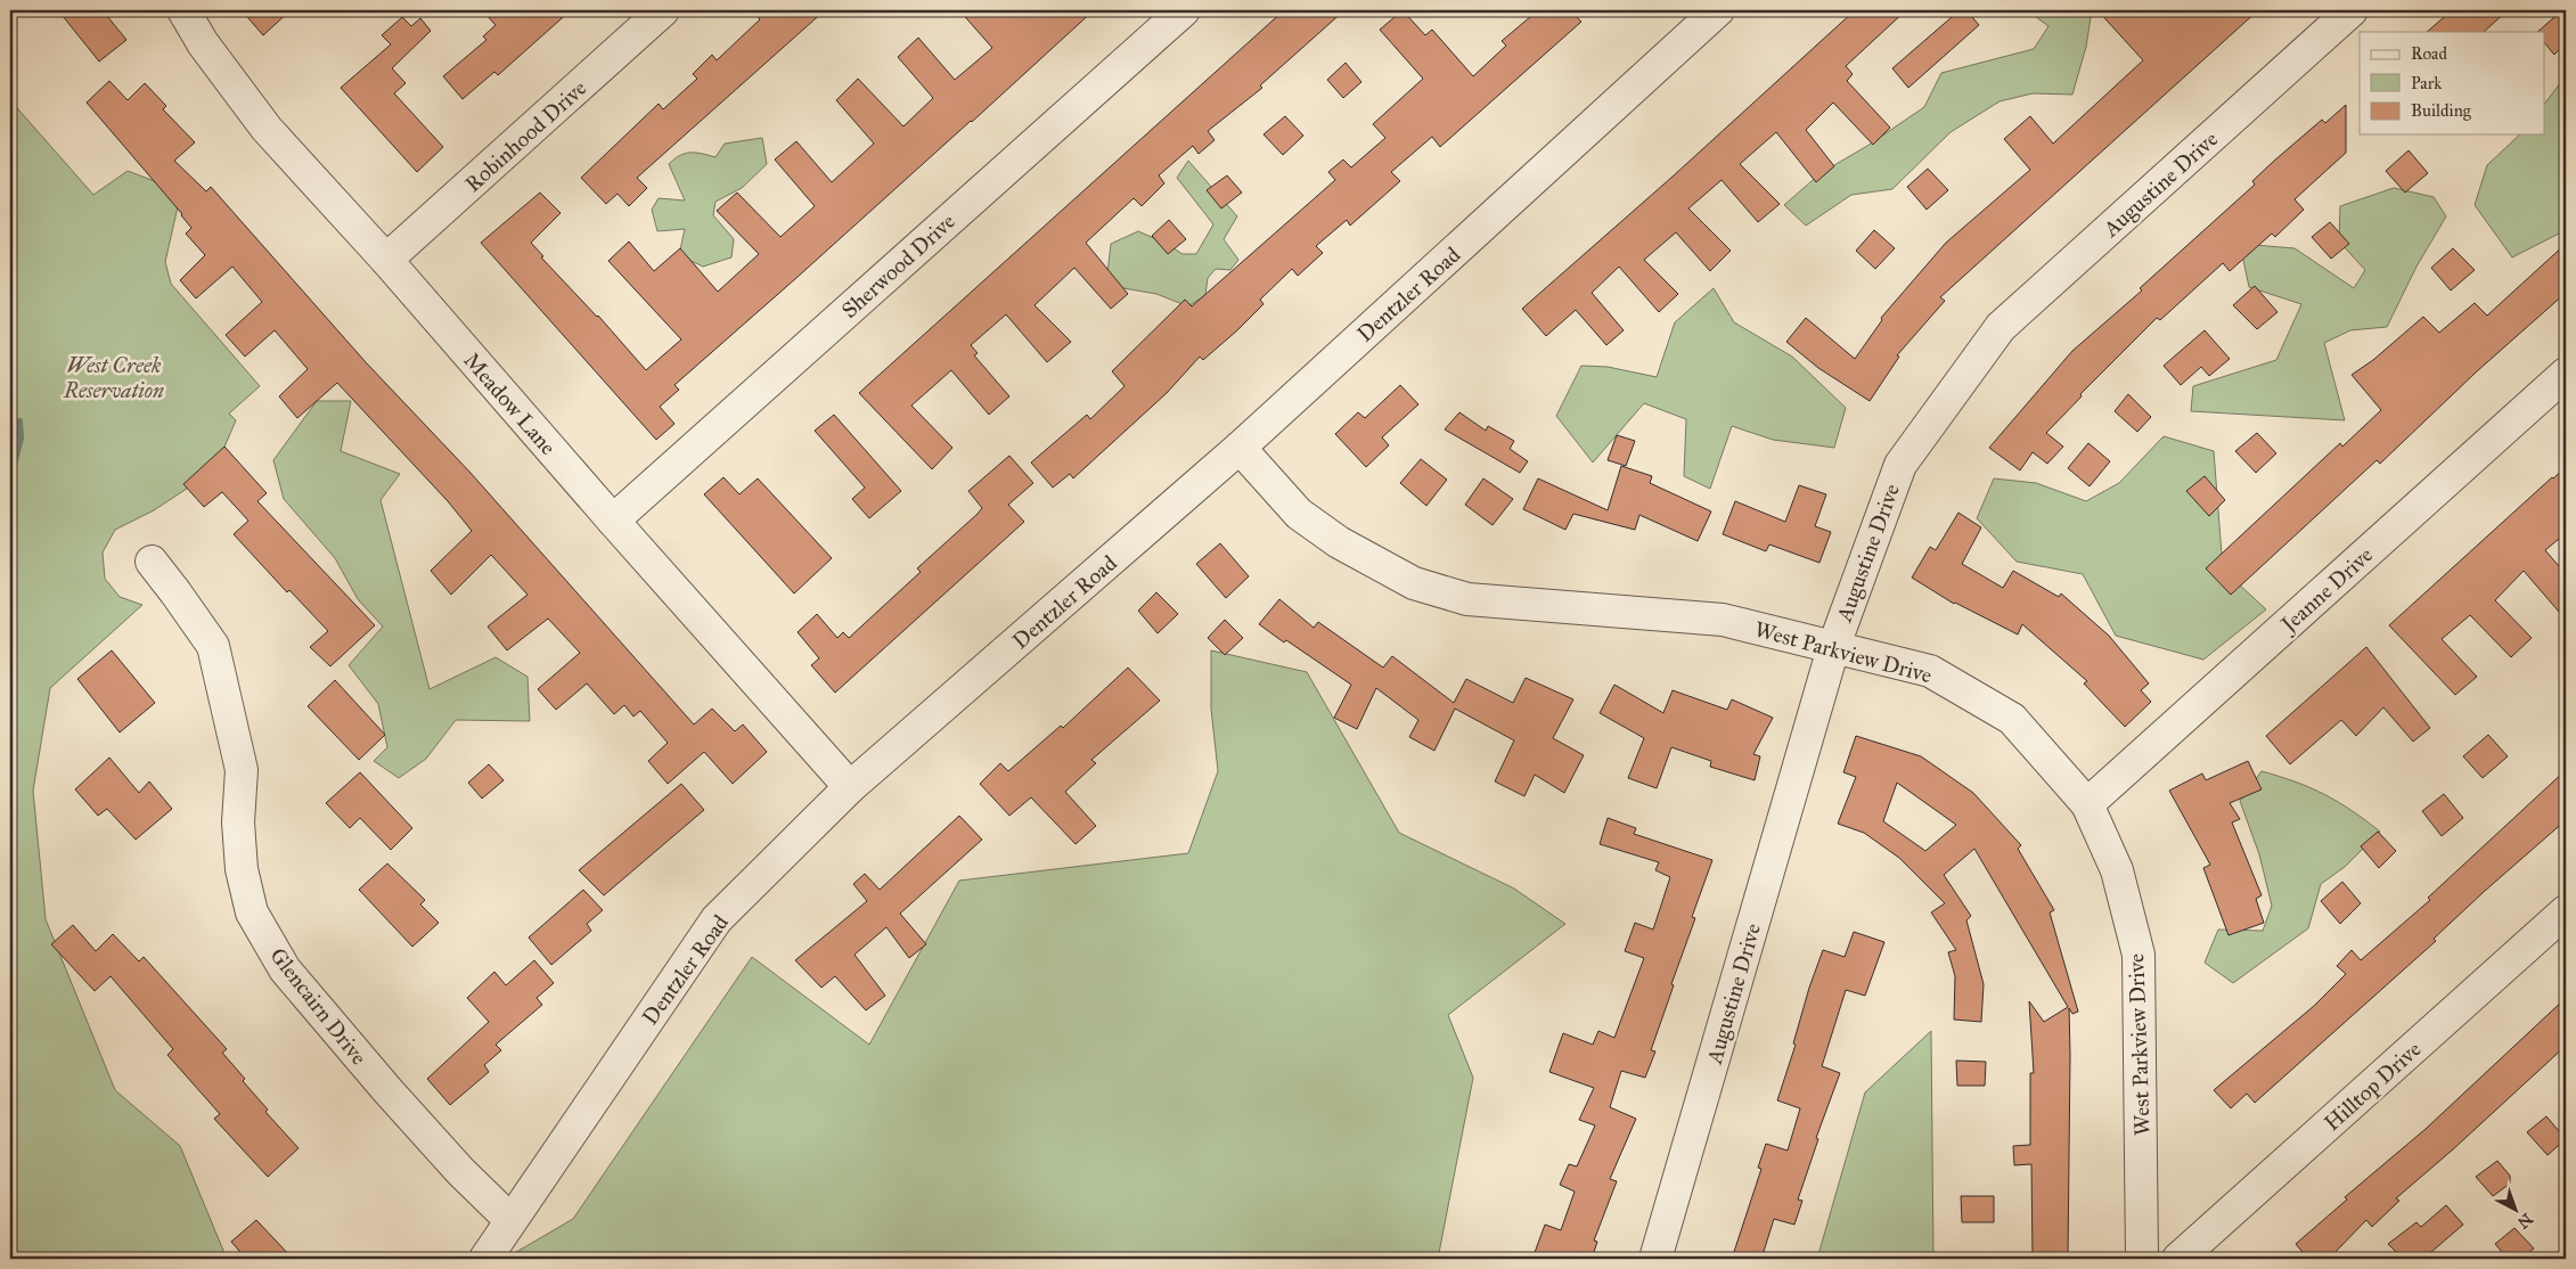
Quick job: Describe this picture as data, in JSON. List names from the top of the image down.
{
  "streets": {
    "street": [
      "Robinhood Drive",
      "Augustine Drive",
      "Sherwood Drive",
      "Dentzler Road",
      "Meadow Lane",
      "Jeanne Drive",
      "West Parkview Drive",
      "Glencairn Drive",
      "Hilltop Drive"
    ]
  },
  "crossings": [
    ["Robinhood Drive", "Meadow Lane"],
    ["Augustine Drive", "West Parkview Drive"],
    ["Sherwood Drive", "Meadow Lane"],
    ["Dentzler Road", "Meadow Lane"],
    ["Dentzler Road", "West Parkview Drive"],
    ["Dentzler Road", "Glencairn Drive"],
    ["Jeanne Drive", "West Parkview Drive"]
  ],
  "parks": ["West Creek Reservation"],
  "legend": ["Road", "Park", "Building"],
  "north": "bottom right"
}
